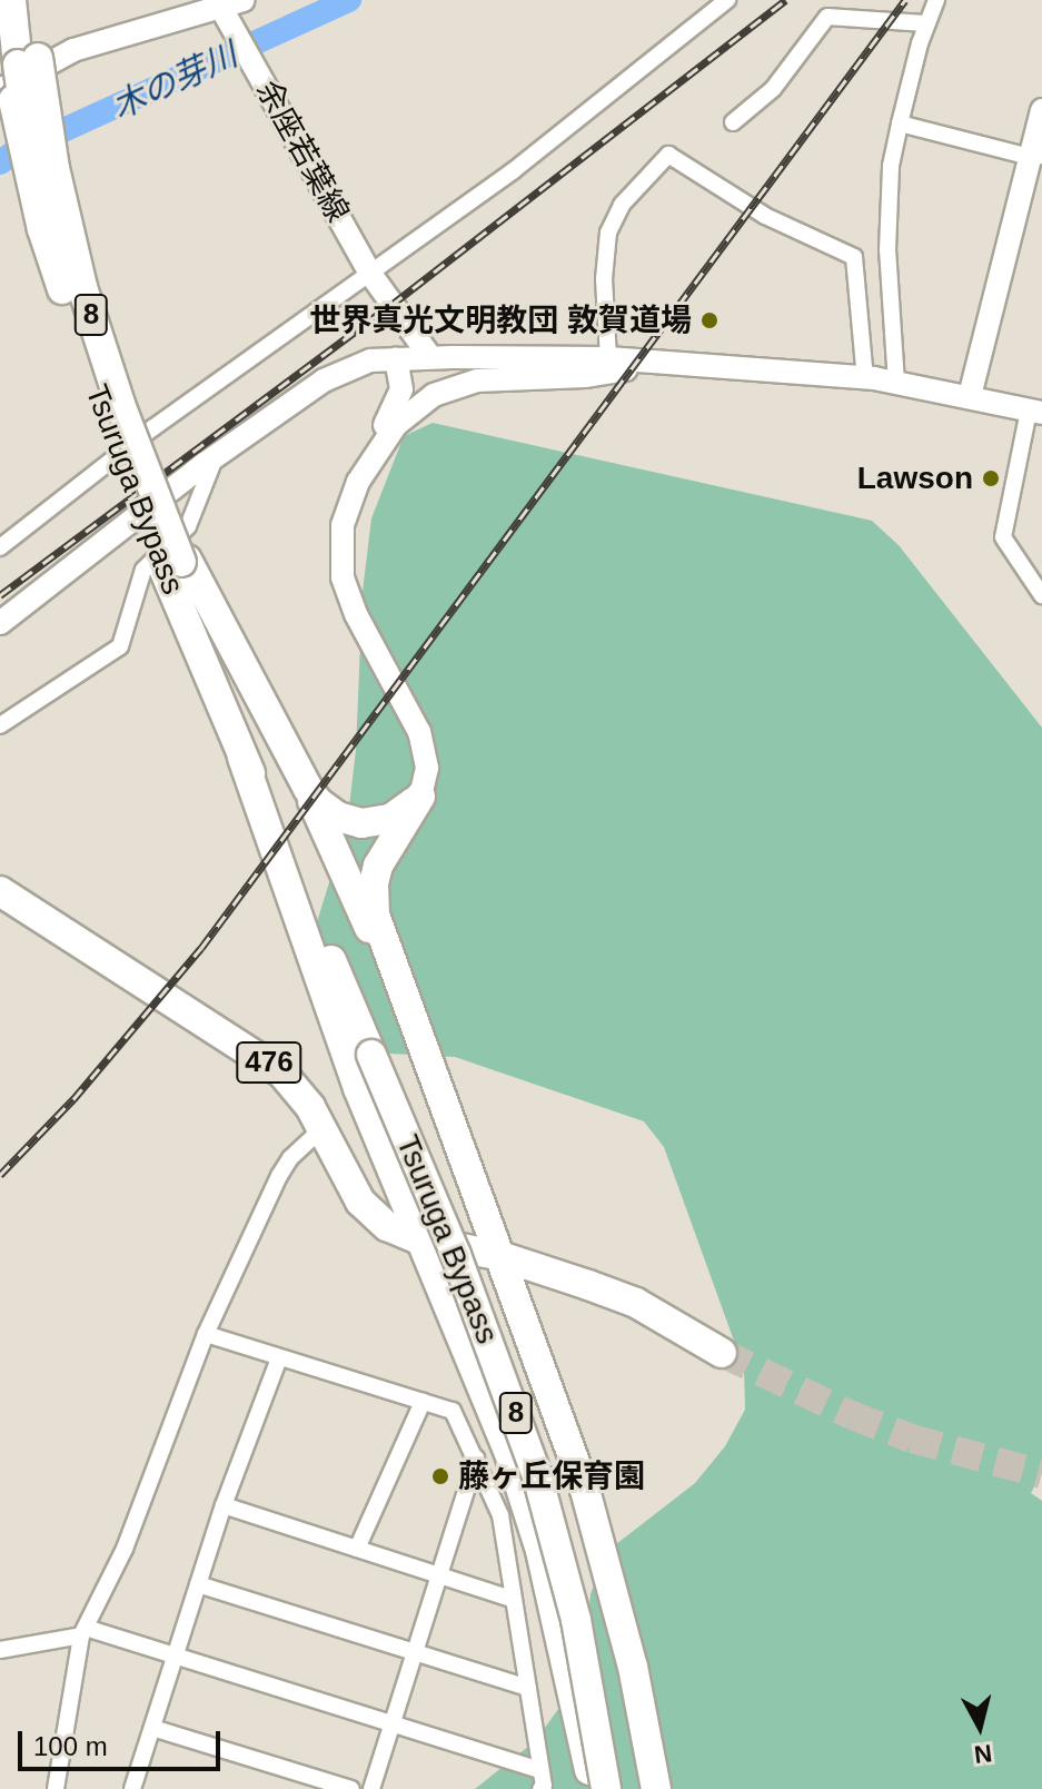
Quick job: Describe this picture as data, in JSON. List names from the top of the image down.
{
  "streets": {
    "highway": ["8", "Tsuruga Bypass", "476"],
    "main road": ["余座若葉線"]
  },
  "crossings": [
    ["余座若葉線", "Tsuruga Bypass"]
  ],
  "water": ["木の芽川"],
  "places": ["世界真光文明教団 敦賀道場", "Lawson", "藤ヶ丘保育園"],
  "scale_bar": "100 m",
  "north": "bottom"
}
